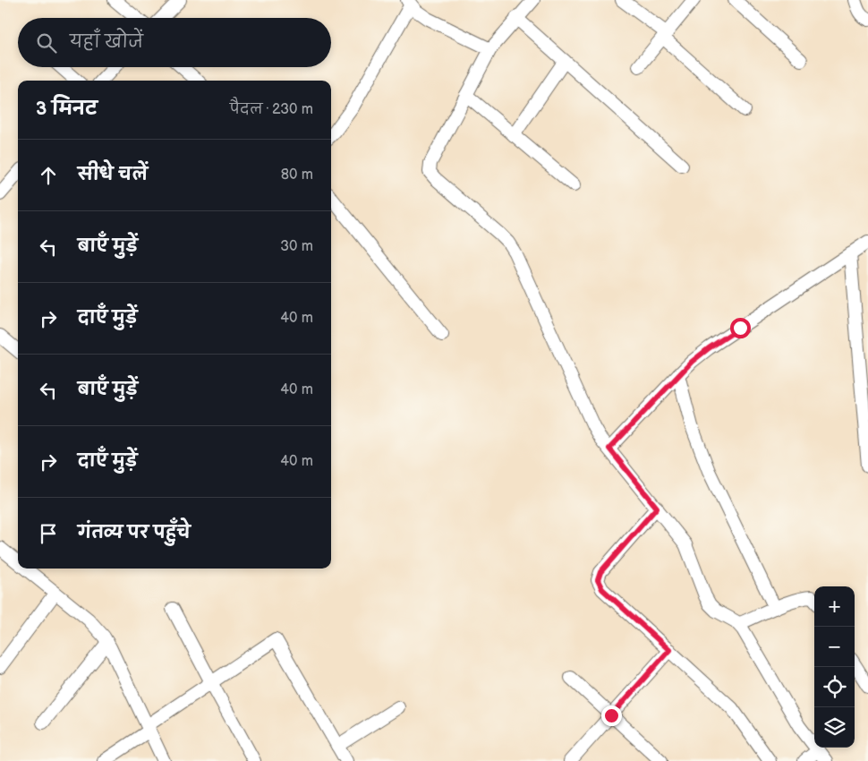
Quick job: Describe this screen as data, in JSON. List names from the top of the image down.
{
  "page": {
    "search": "यहाँ खोजें",
    "heading": ["3 मिनट", "पैदल · 230 m"],
    "list": [
      ["सीधे चलें", "80 m"],
      ["बाएँ मुड़ें", "30 m"],
      ["दाएँ मुड़ें", "40 m"],
      ["बाएँ मुड़ें", "40 m"],
      ["दाएँ मुड़ें", "40 m"],
      "गंतव्य पर पहुँचे"
    ],
    "map_buttons": ["+", "−"]
  }
}
